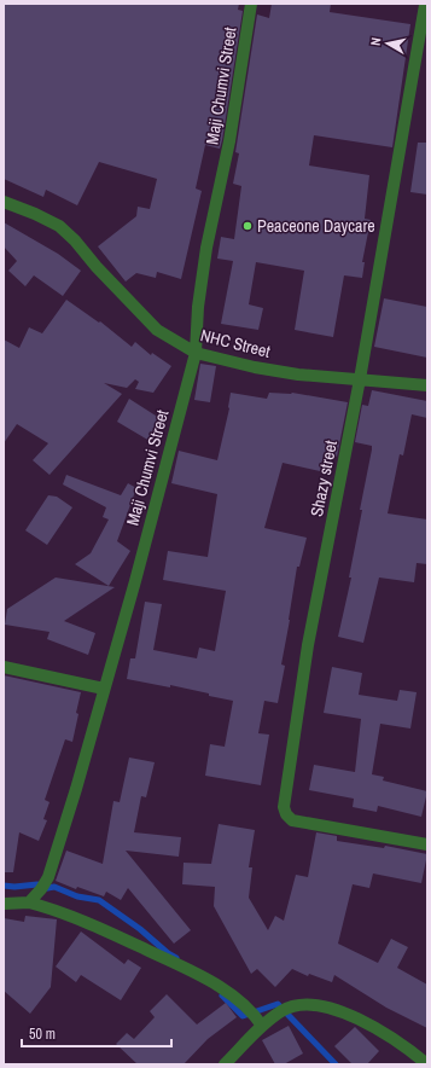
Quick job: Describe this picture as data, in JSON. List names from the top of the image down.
{
  "streets": {
    "street": ["Maji Chumvi Street", "NHC Street", "Shazy street"]
  },
  "crossings": [
    ["Maji Chumvi Street", "NHC Street"],
    ["NHC Street", "Shazy street"]
  ],
  "places": ["Peaceone Daycare"],
  "scale_bar": "50 m",
  "north": "left"
}
